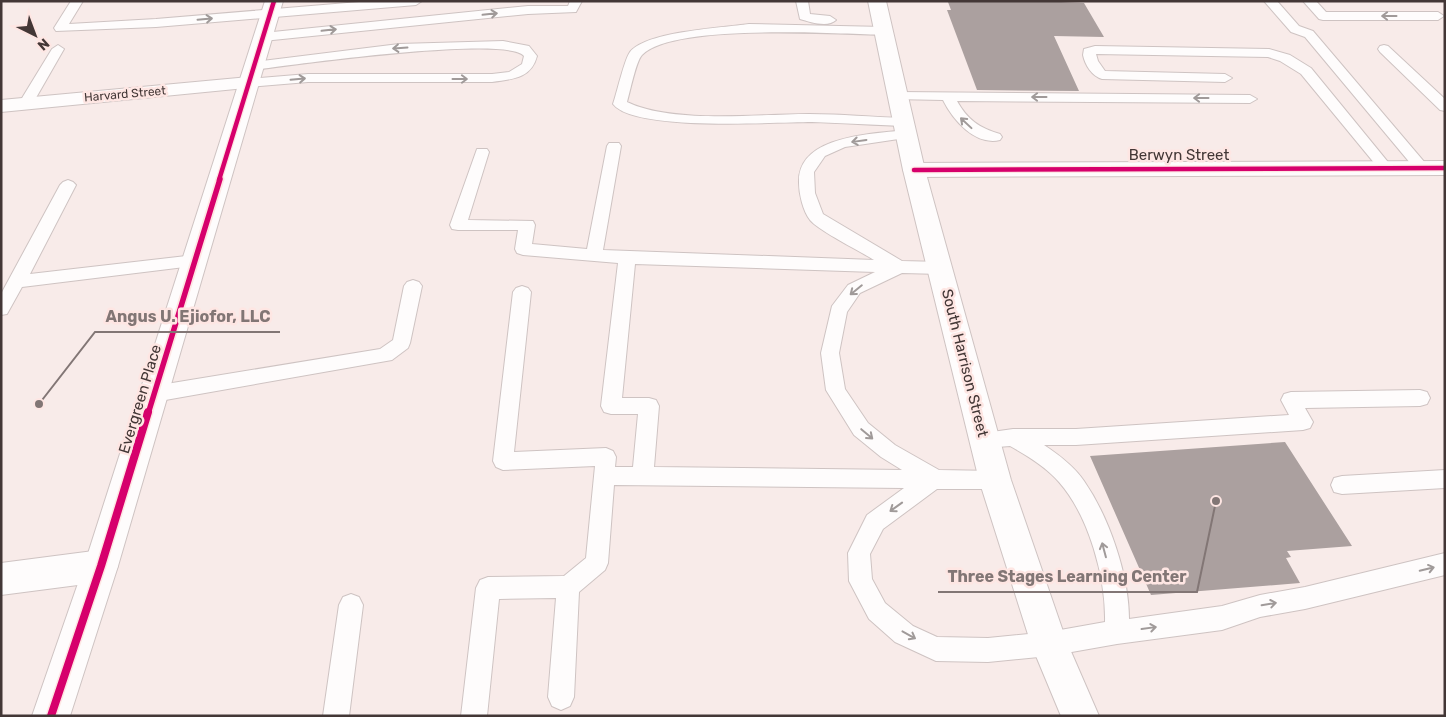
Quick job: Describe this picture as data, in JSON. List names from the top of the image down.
{
  "streets": {
    "street": [
      "Harvard Street",
      "Berwyn Street",
      "South Harrison Street",
      "Evergreen Place"
    ]
  },
  "crossings": [
    ["Harvard Street", "Evergreen Place"],
    ["Berwyn Street", "South Harrison Street"]
  ],
  "places": ["Angus U. Ejiofor, LLC", "Three Stages Learning Center"],
  "north": "bottom right"
}
